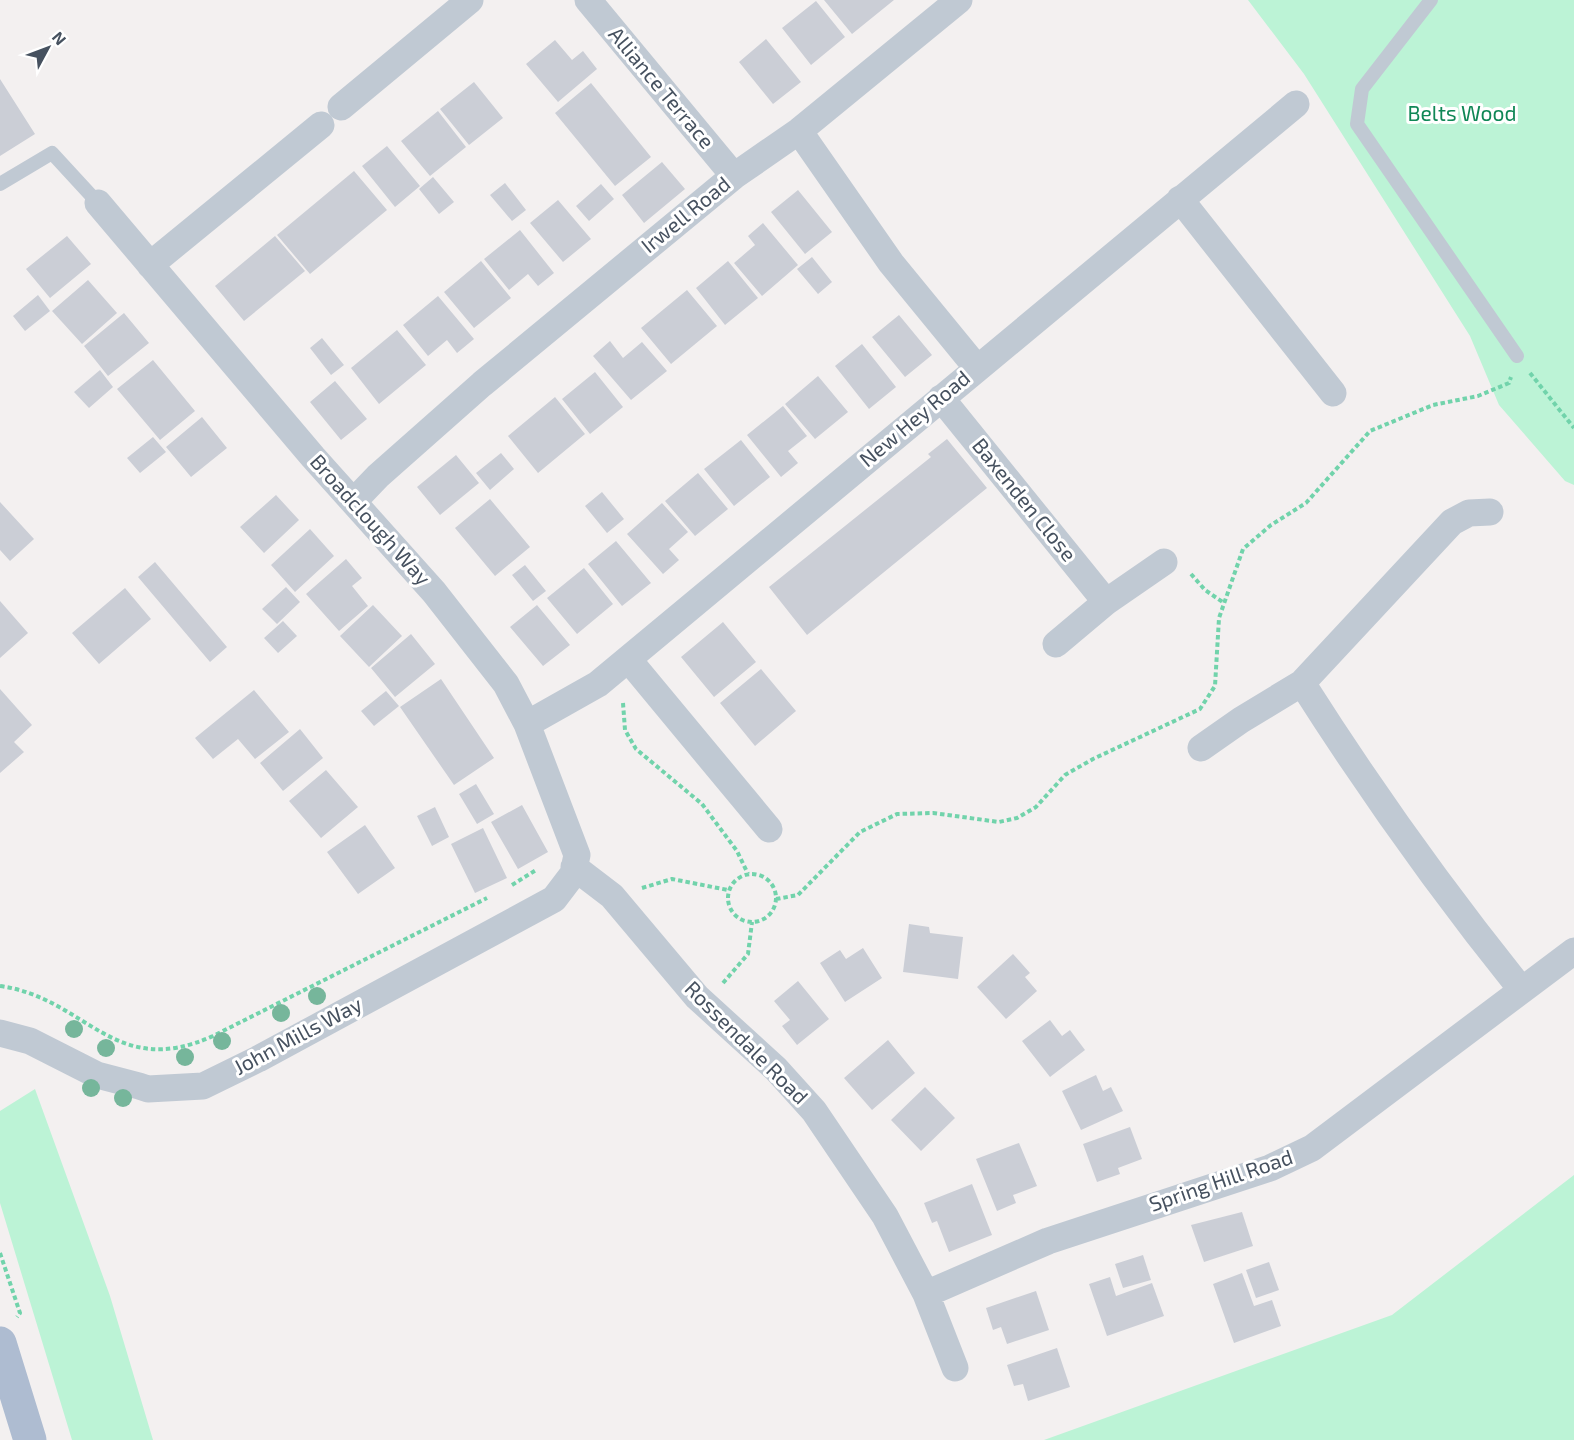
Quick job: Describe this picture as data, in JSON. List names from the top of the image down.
{
  "streets": {
    "street": [
      "Alliance Terrace",
      "Irwell Road",
      "New Hey Road",
      "Baxenden Close",
      "Broadclough Way",
      "John Mills Way",
      "Rossendale Road",
      "Spring Hill Road"
    ]
  },
  "crossings": [
    ["Alliance Terrace", "Irwell Road"],
    ["Irwell Road", "Broadclough Way"],
    ["New Hey Road", "Baxenden Close"],
    ["New Hey Road", "Broadclough Way"],
    ["Broadclough Way", "John Mills Way"],
    ["Broadclough Way", "Rossendale Road"],
    ["John Mills Way", "Rossendale Road"],
    ["Rossendale Road", "Spring Hill Road"]
  ],
  "parks": ["Belts Wood"],
  "north": "top right"
}
